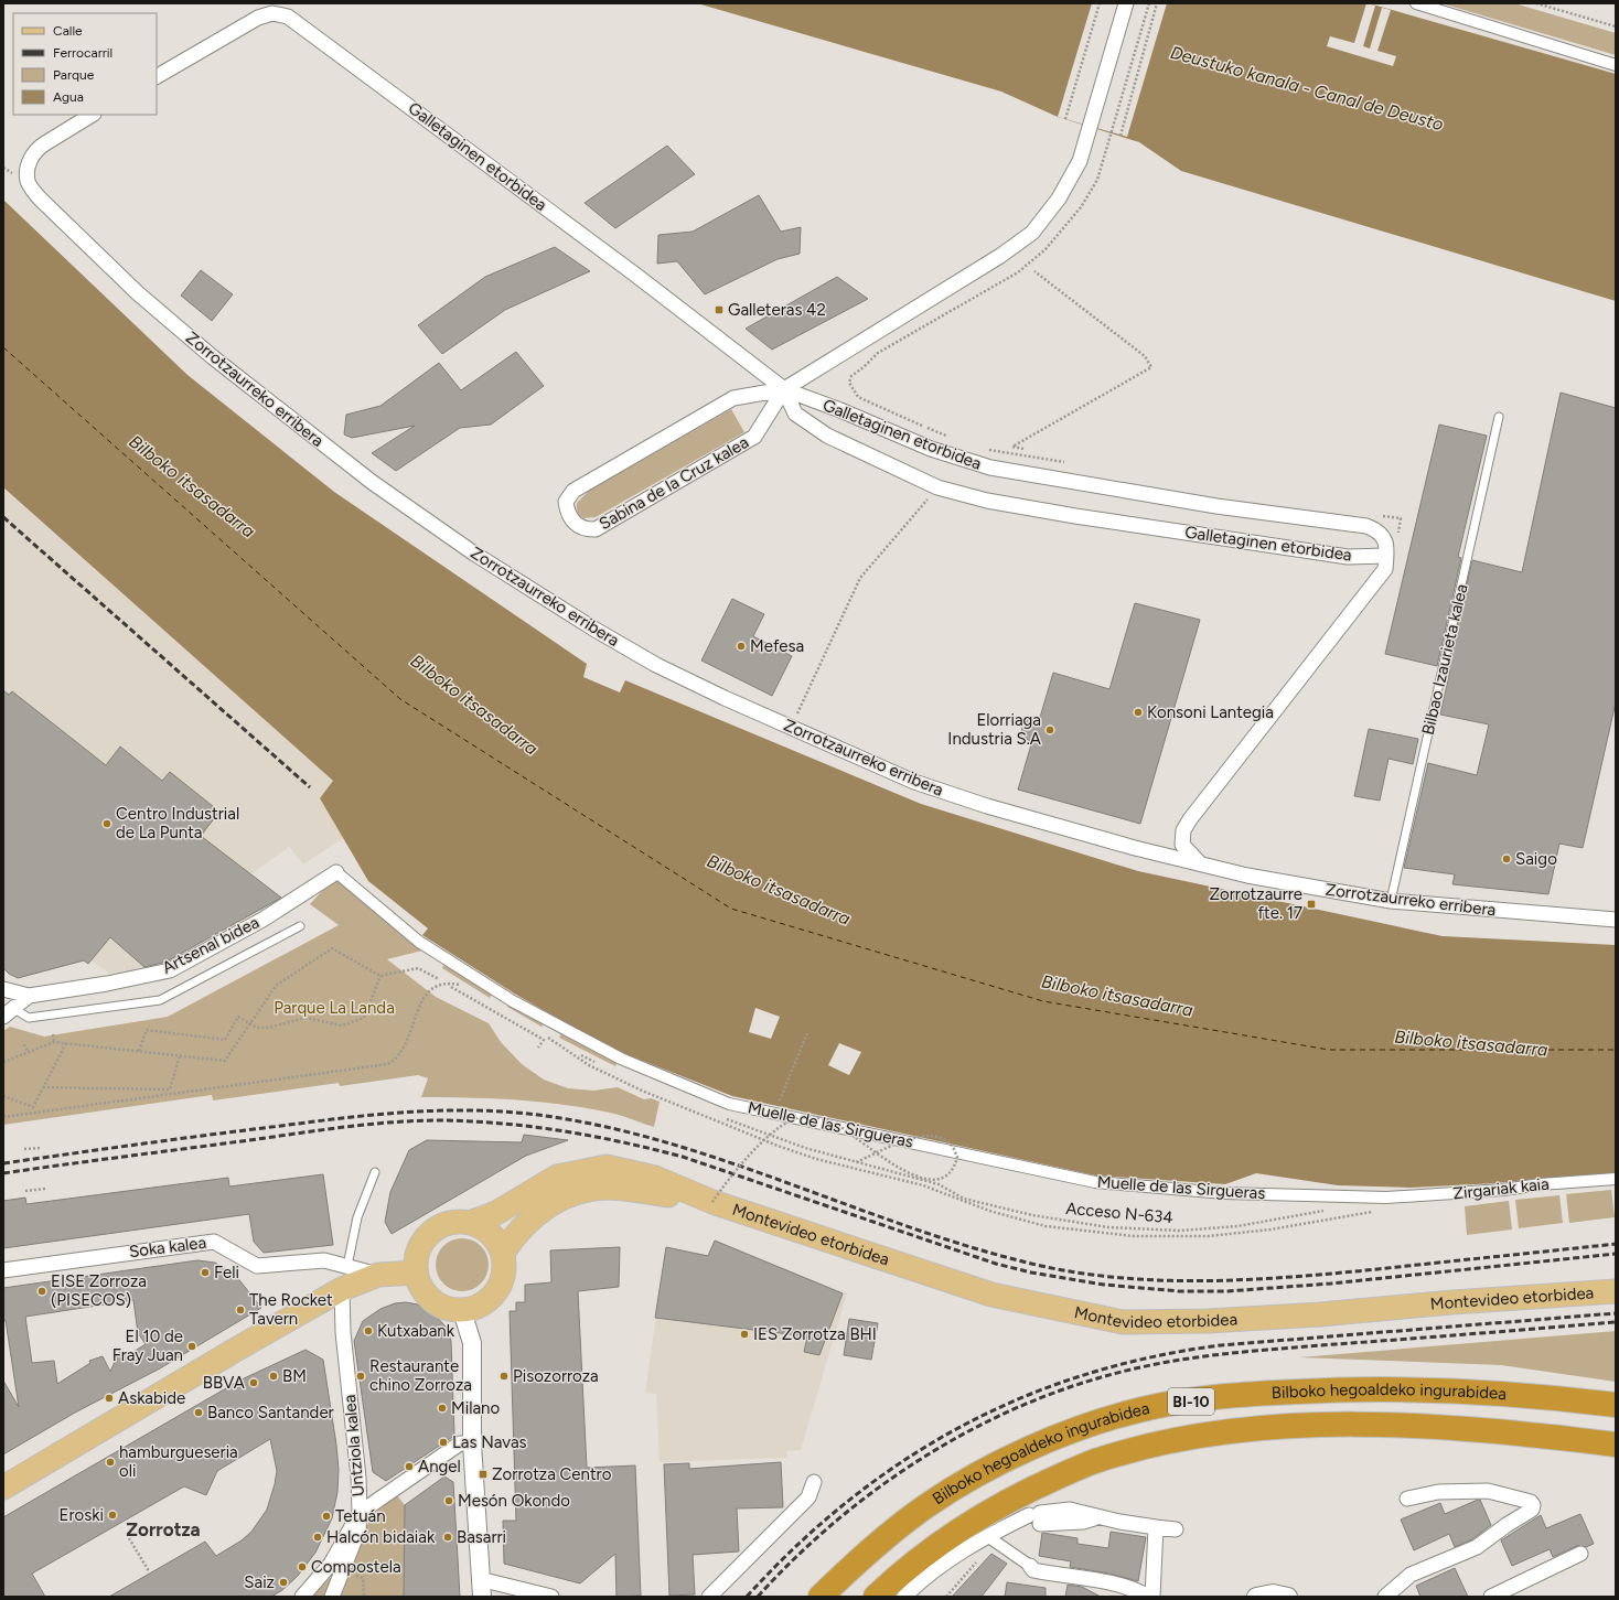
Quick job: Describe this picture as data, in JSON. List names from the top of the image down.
{
  "streets": {
    "highway": ["Bilboko hegoaldeko ingurabidea", "BI-10"],
    "main road": ["Montevideo etorbidea"],
    "street": [
      "Galletaginen etorbidea",
      "Zorrotzaurreko erribera",
      "Sabina de la Cruz kalea",
      "Artsenal bidea",
      "Muelle de las Sirgueras",
      "Zirgariak kaia",
      "Soka kalea",
      "Untziola kalea"
    ],
    "lane": ["Bilbao Izaurieta kalea"],
    "path": ["Acceso N-634"]
  },
  "crossings": [
    ["Galletaginen etorbidea", "Sabina de la Cruz kalea"],
    ["Zorrotzaurreko erribera", "Bilbao Izaurieta kalea"],
    ["Artsenal bidea", "Muelle de las Sirgueras"],
    ["Muelle de las Sirgueras", "Zirgariak kaia"],
    ["Acceso N-634", "Montevideo etorbidea"]
  ],
  "districts": ["Zorrotza"],
  "water": ["Deustuko kanala - Canal de Deusto", "Bilboko itsasadarra"],
  "parks": ["Parque La Landa"],
  "places": {
    "transit": ["Galleteras 42", "Zorrotzaurre fte. 17", "Zorrotza Centro"],
    "other": [
      "Mefesa",
      "Konsoni Lantegia",
      "Elorriaga Industria S.A",
      "Centro Industrial de La Punta",
      "Saigo",
      "Feli",
      "EISE Zorroza (PISECOS)",
      "The Rocket Tavern",
      "Kutxabank",
      "IES Zorrotza BHI",
      "El 10 de Fray Juan",
      "BM",
      "Restaurante chino Zorroza",
      "Pisozorroza",
      "BBVA",
      "Askabide",
      "Milano",
      "Banco Santander",
      "Las Navas",
      "hamburgueseria oli",
      "Angel",
      "Mesón Okondo",
      "Eroski",
      "Tetuán",
      "Halcón bidaiak",
      "Basarri",
      "Compostela",
      "Saiz"
    ]
  },
  "legend": [
    "Calle",
    "Ferrocarril",
    "Parque",
    "Agua"
  ]
}
